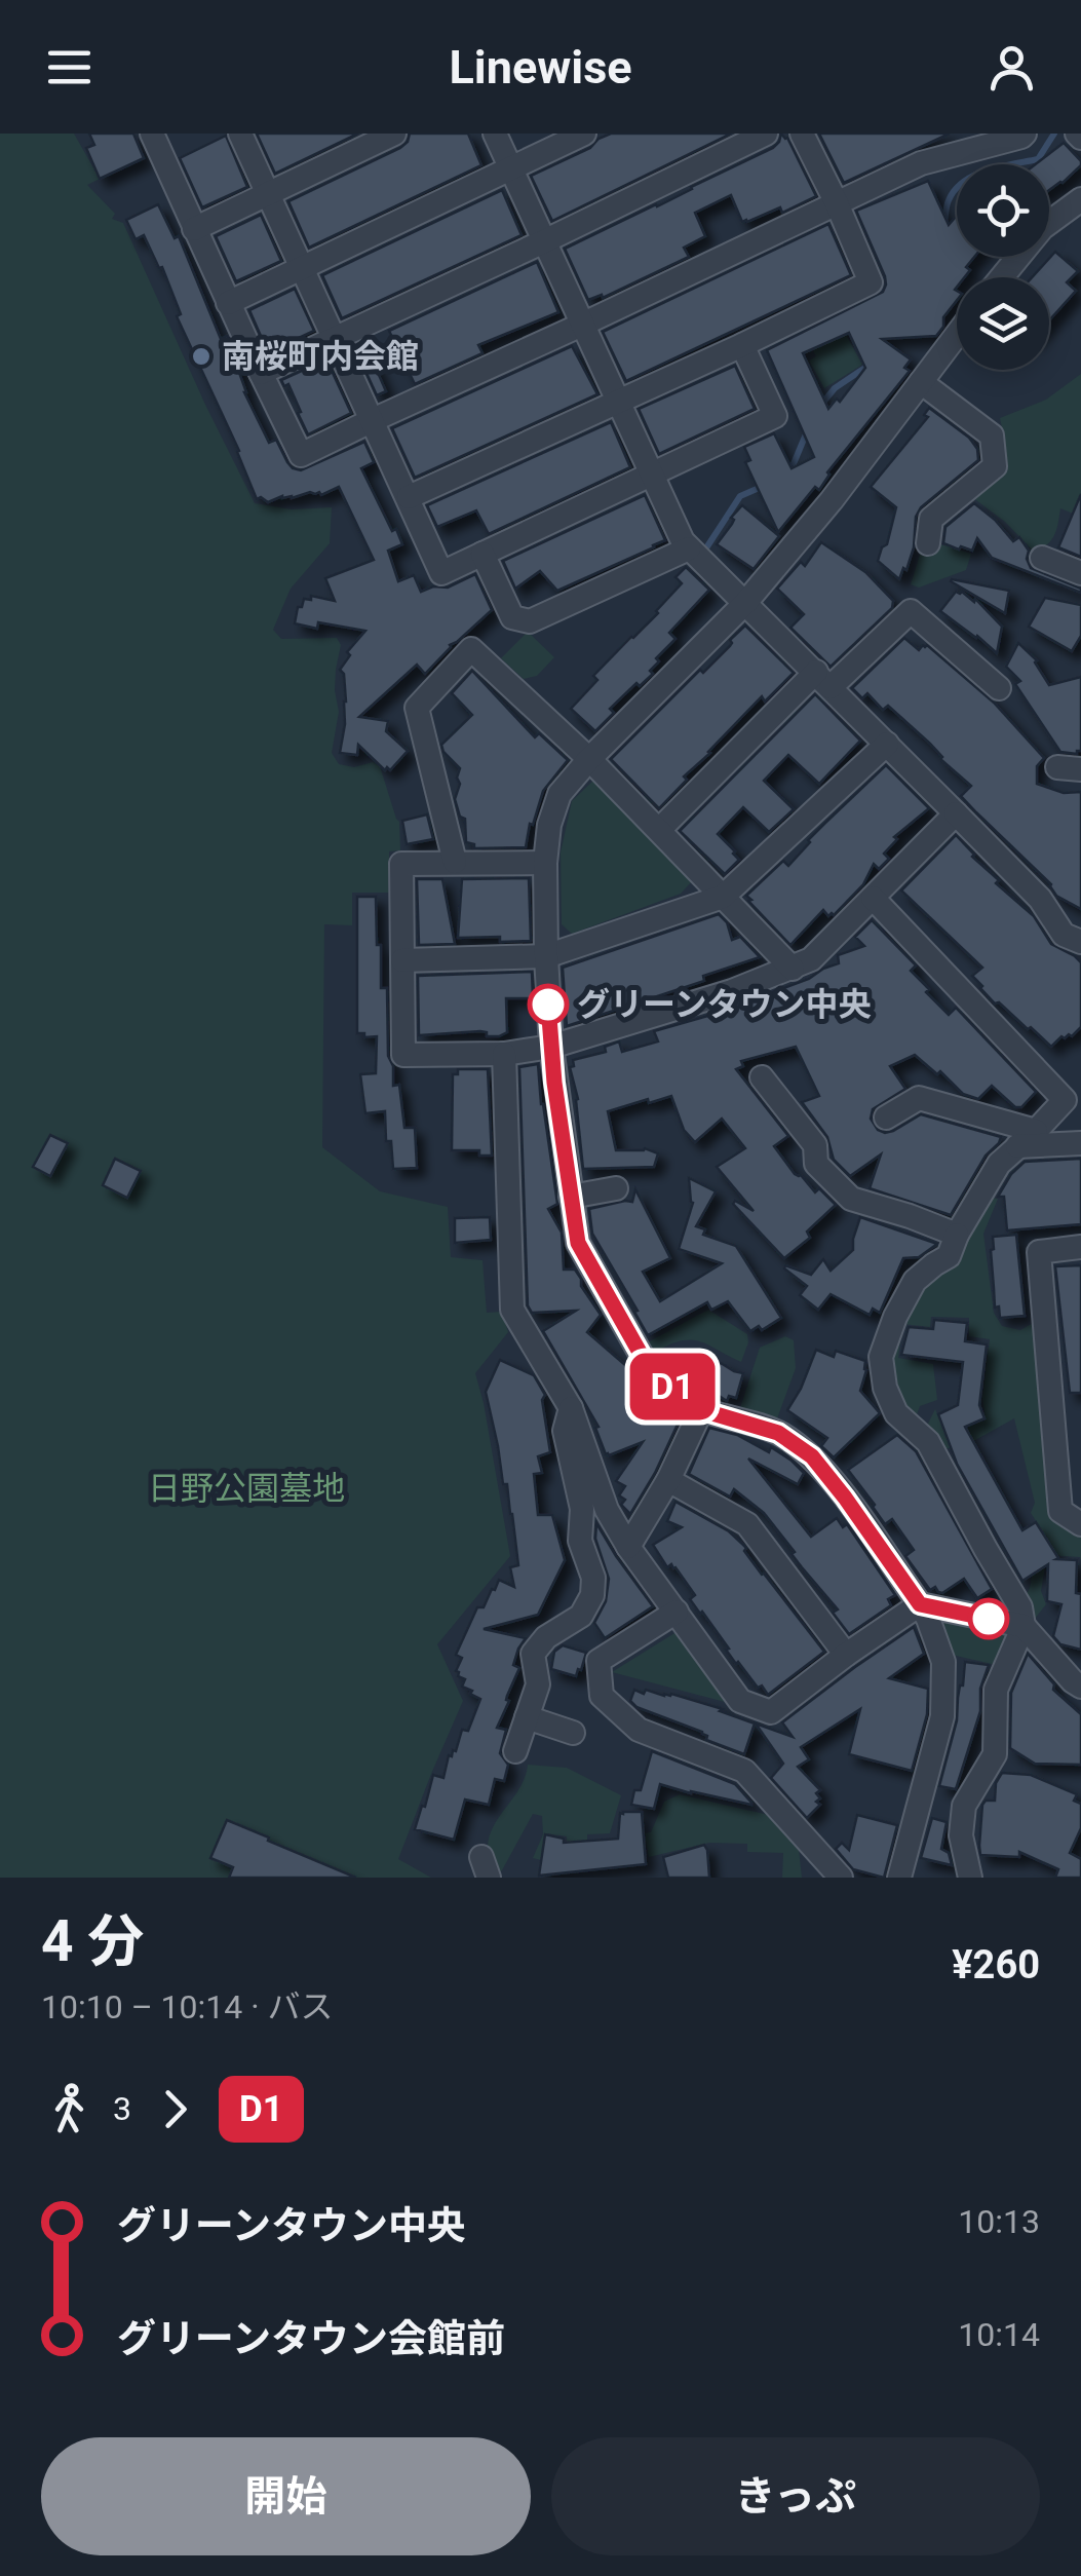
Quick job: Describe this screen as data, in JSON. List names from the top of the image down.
{
  "parks": ["日野公園墓地"],
  "places": ["南桜町内会館", "グリーンタウン中央"],
  "lines": ["bus line D1"],
  "page": {
    "header": "Linewise",
    "on_map": "D1",
    "heading": ["4 分", "10:10 – 10:14 · バス", "¥260"],
    "legs": ["3", "D1"],
    "list": [
      {
        "name": "グリーンタウン中央",
        "value": "10:13"
      },
      {
        "name": "グリーンタウン会館前",
        "value": "10:14"
      }
    ],
    "buttons": ["開始", "きっぷ"]
  }
}
